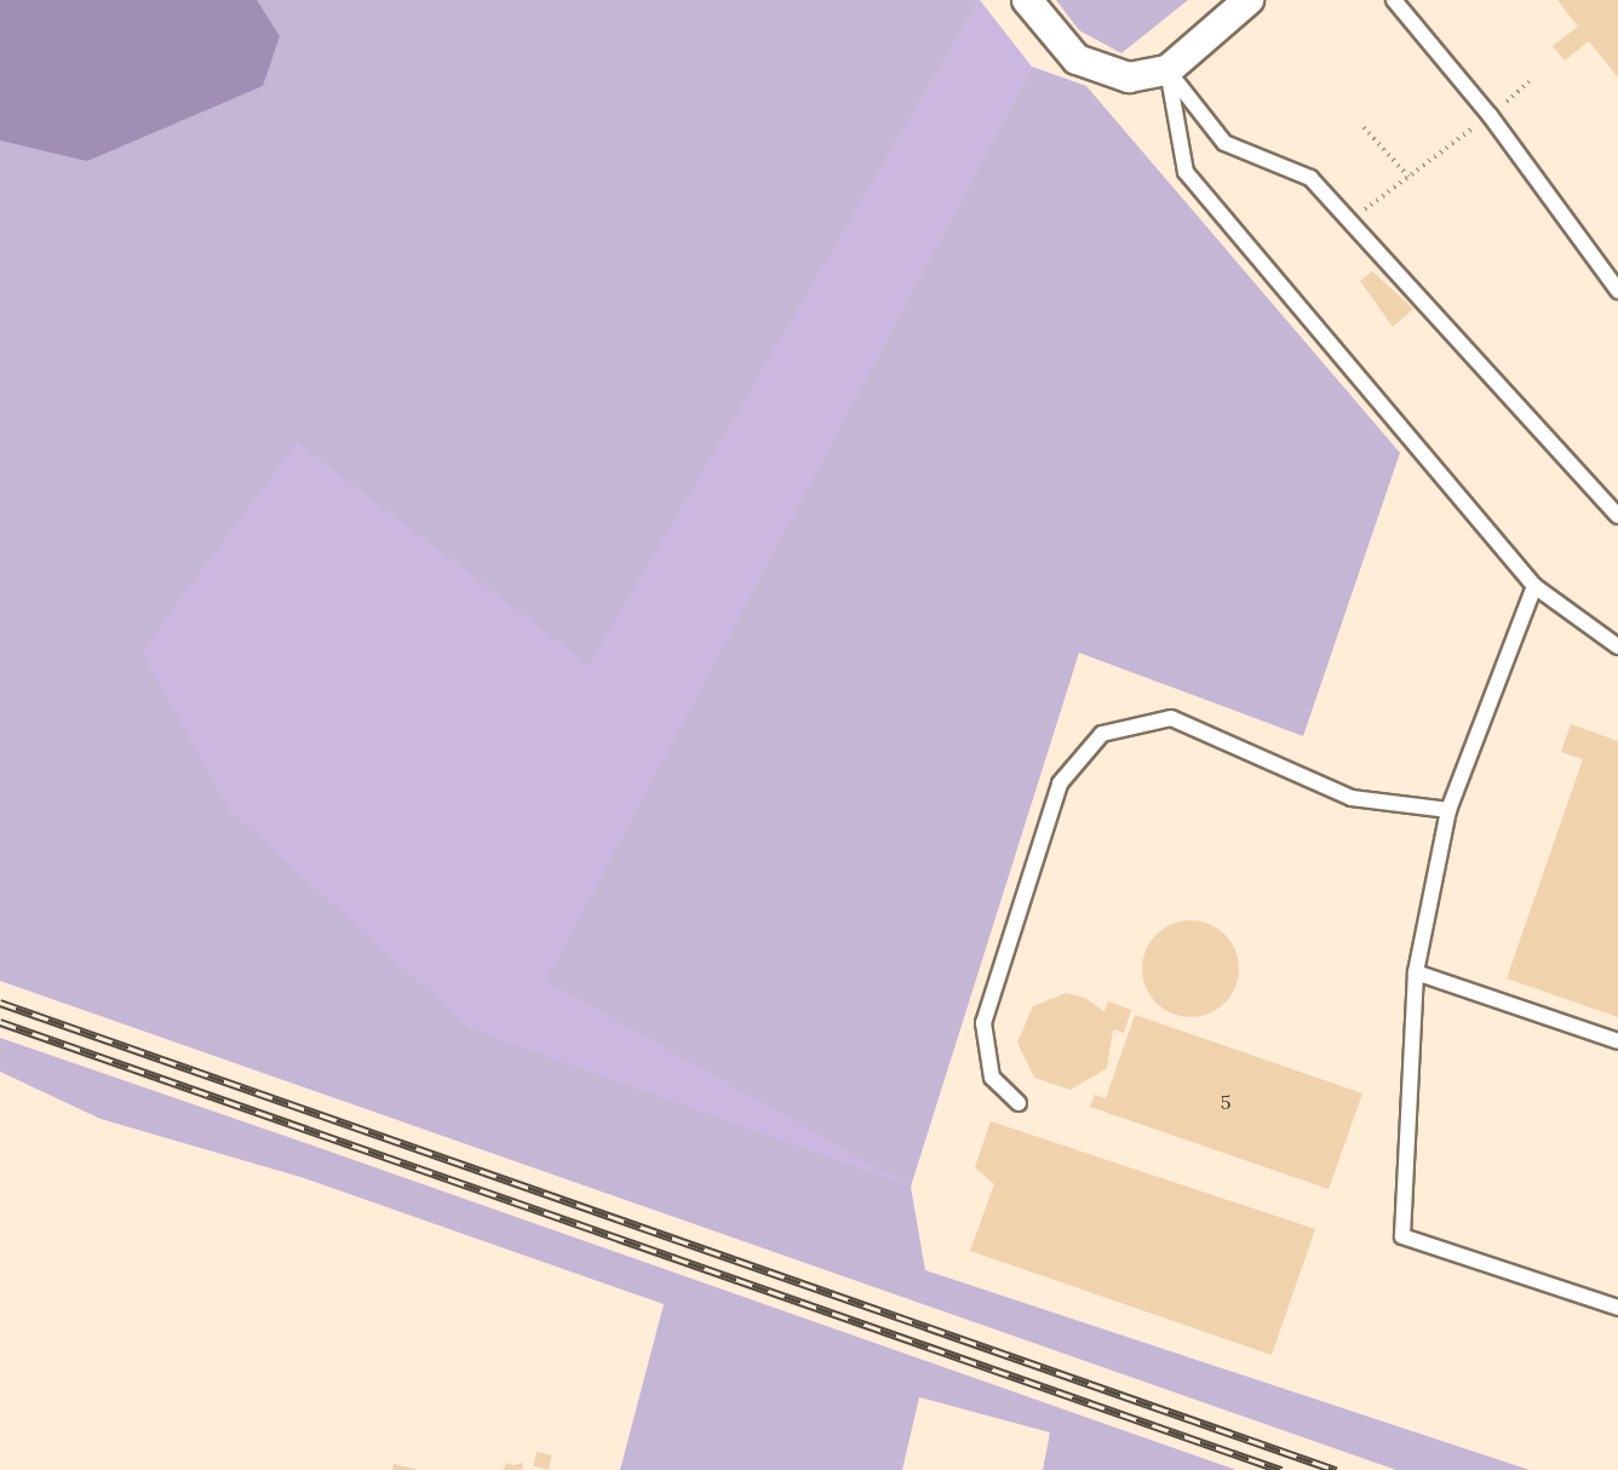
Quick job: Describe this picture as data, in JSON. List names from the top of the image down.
{
  "house_numbers": ["5"]
}
